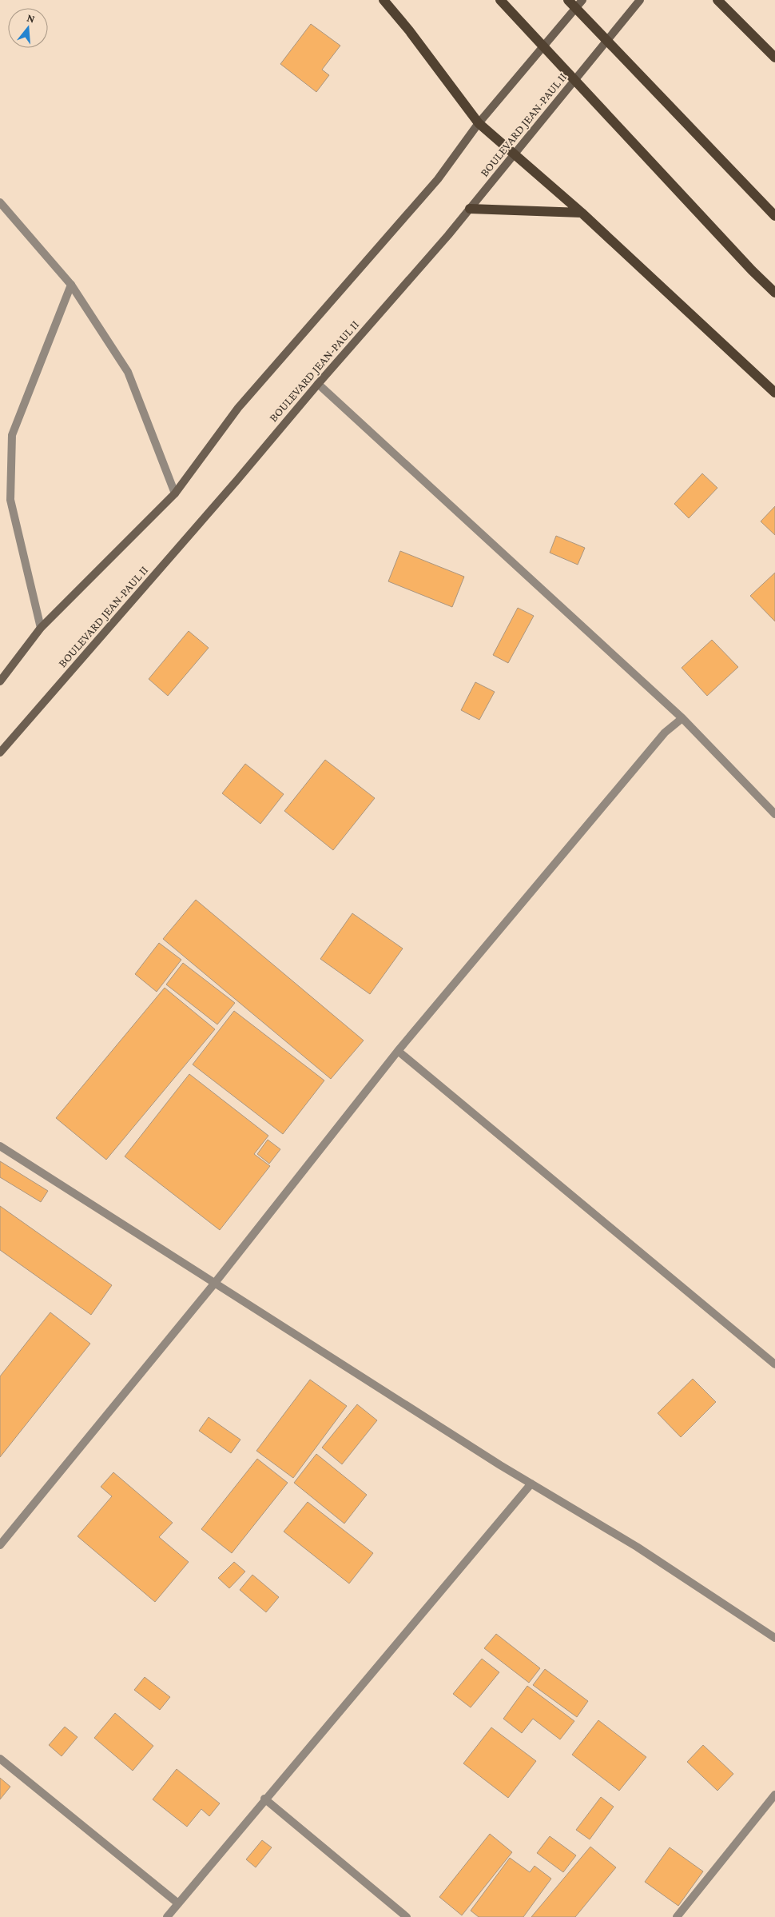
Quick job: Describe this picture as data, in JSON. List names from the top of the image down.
{
  "streets": {
    "main road": ["BOULEVARD JEAN-PAUL II"]
  },
  "north": "top"
}
